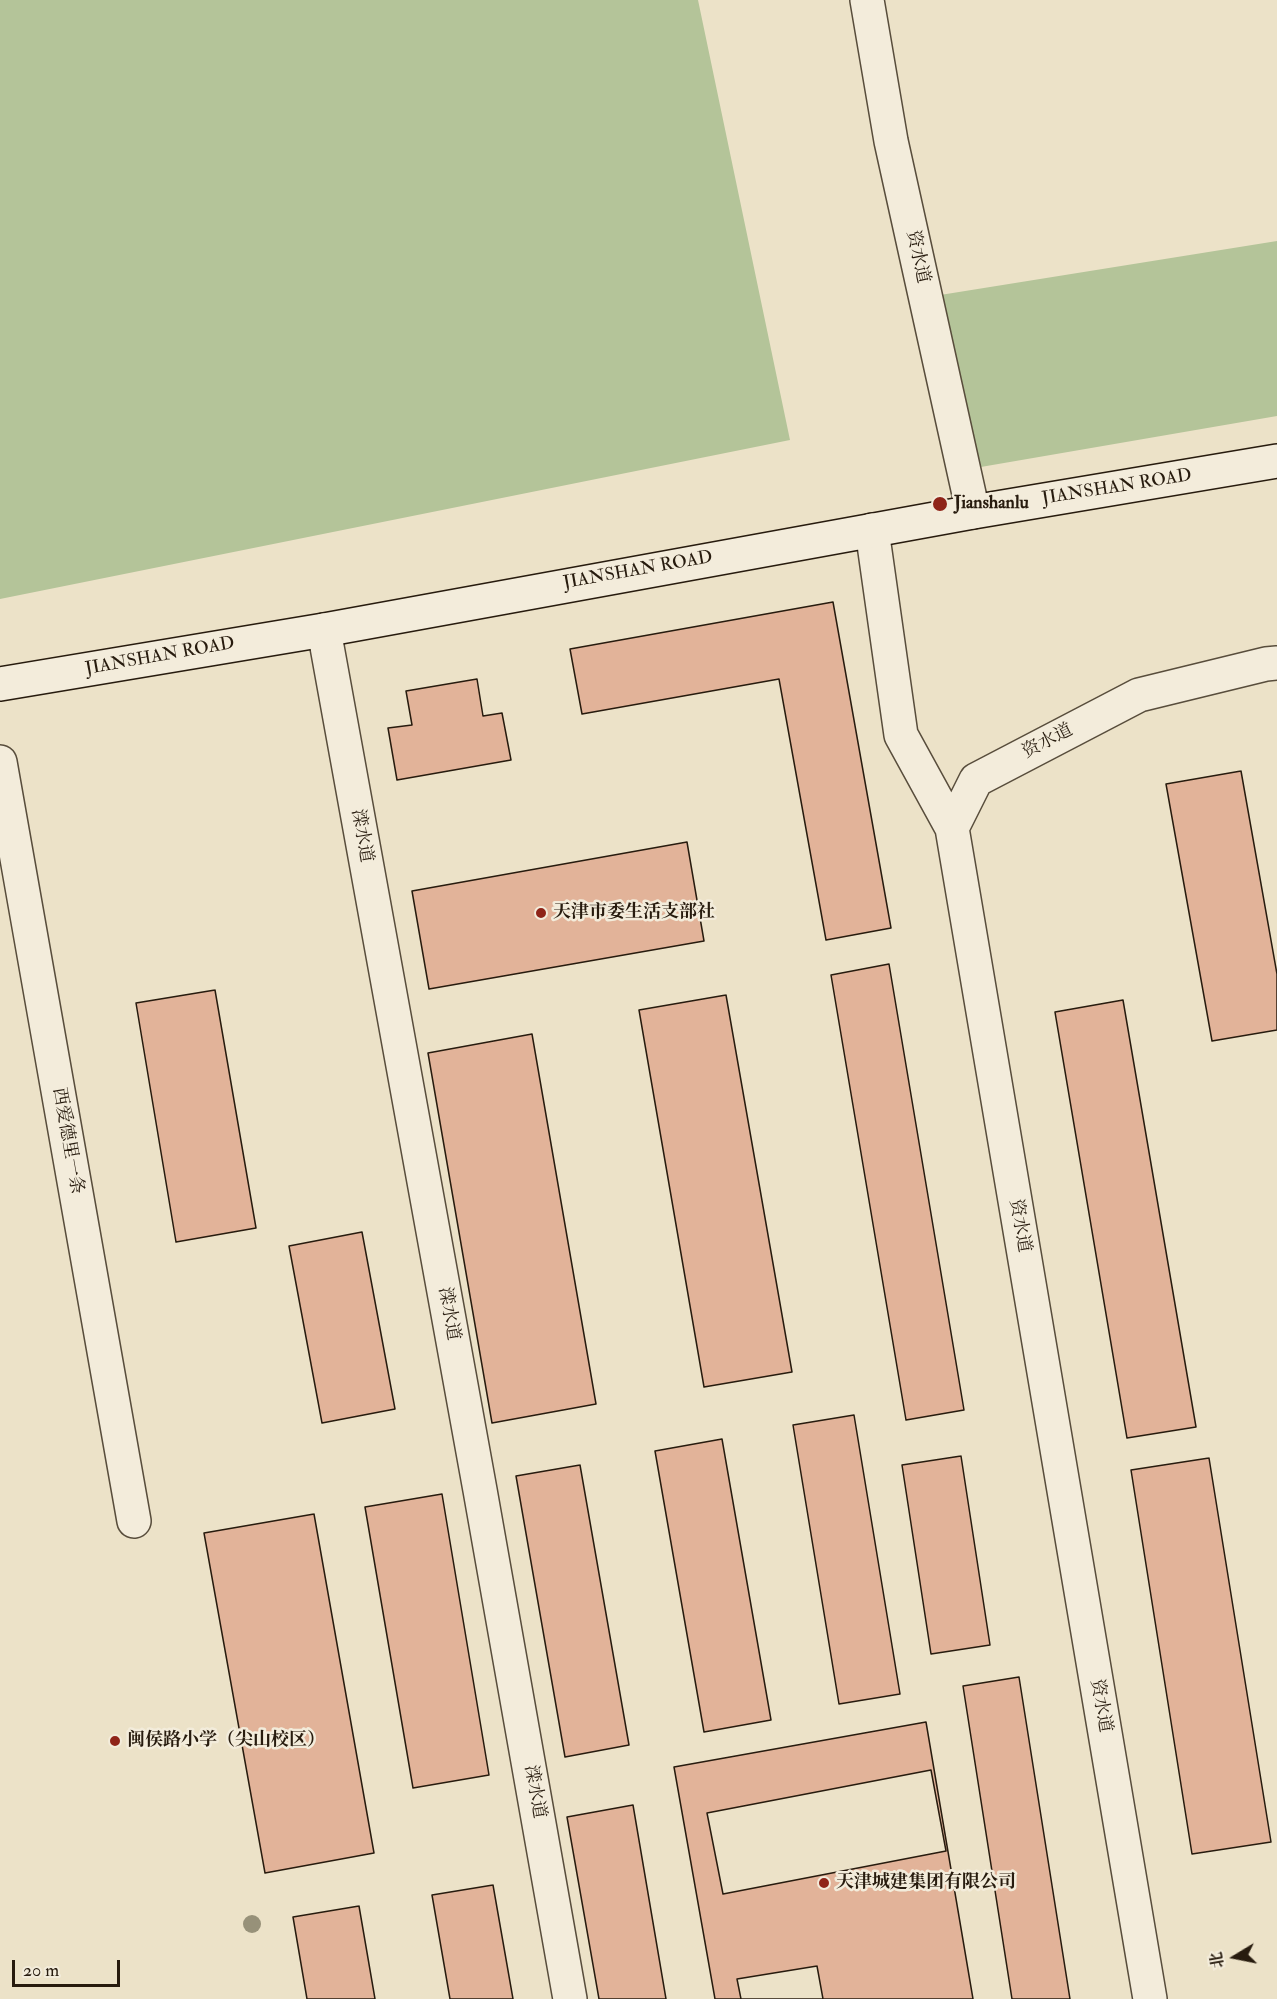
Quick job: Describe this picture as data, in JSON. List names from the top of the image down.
{
  "streets": {
    "street": [
      "资水道",
      "JIANSHAN ROAD",
      "滦水道",
      "西爱德里一条"
    ]
  },
  "crossings": [
    ["资水道", "JIANSHAN ROAD"],
    ["JIANSHAN ROAD", "滦水道"]
  ],
  "places": [
    "Jianshanlu",
    "天津市委生活支部社",
    "闽侯路小学（尖山校区）",
    "天津城建集团有限公司"
  ],
  "scale_bar": "20 m",
  "north": "left"
}
